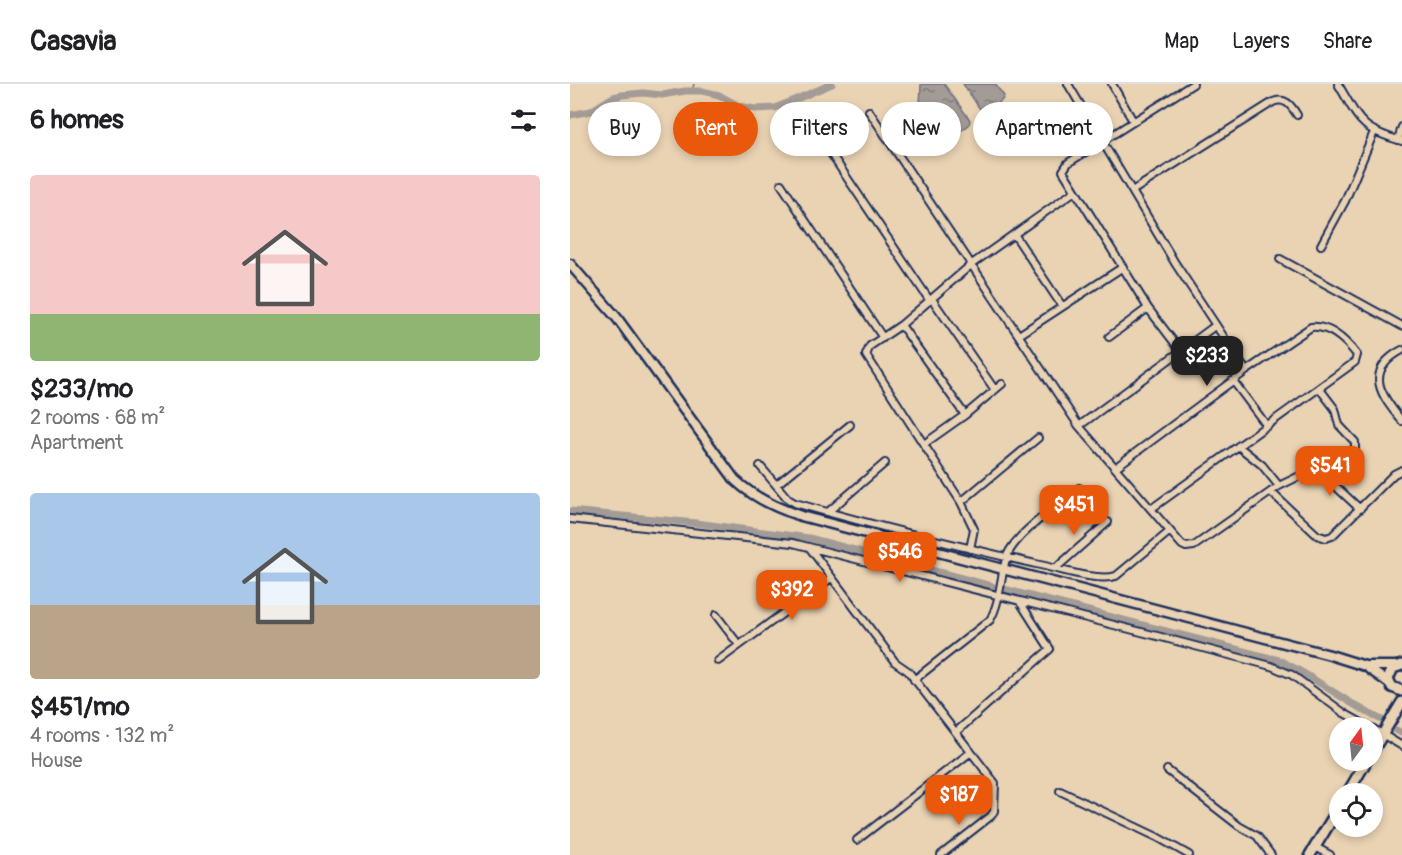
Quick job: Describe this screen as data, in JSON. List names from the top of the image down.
{
  "north": "top",
  "page": {
    "header": "Casavia",
    "nav": ["Map", "Layers", "Share"],
    "heading": "6 homes",
    "chip": [
      "Buy",
      "Rent",
      "Filters",
      "New",
      "Apartment"
    ],
    "list": [
      {
        "name": "$233/mo",
        "note": "2 rooms · 68 m² · Apartment"
      },
      {
        "name": "$451/mo",
        "note": "4 rooms · 132 m² · House"
      }
    ],
    "price": [
      "$233",
      "$541",
      "$451",
      "$546",
      "$392",
      "$187"
    ]
  }
}
